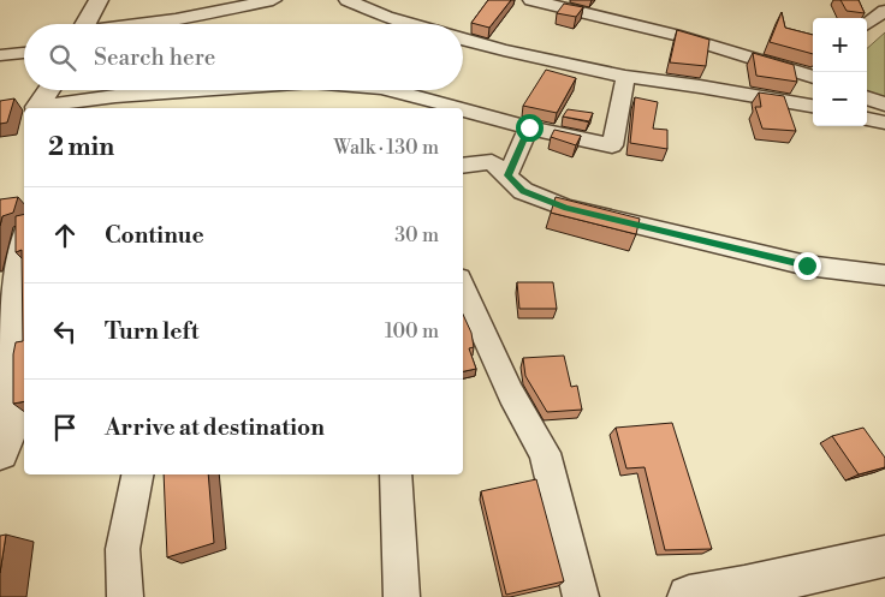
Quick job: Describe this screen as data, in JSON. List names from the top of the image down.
{
  "page": {
    "map_buttons": ["+", "−"],
    "search": "Search here",
    "heading": ["2 min", "Walk · 130 m"],
    "list": [
      ["Continue", "30 m"],
      ["Turn left", "100 m"],
      "Arrive at destination"
    ]
  }
}
